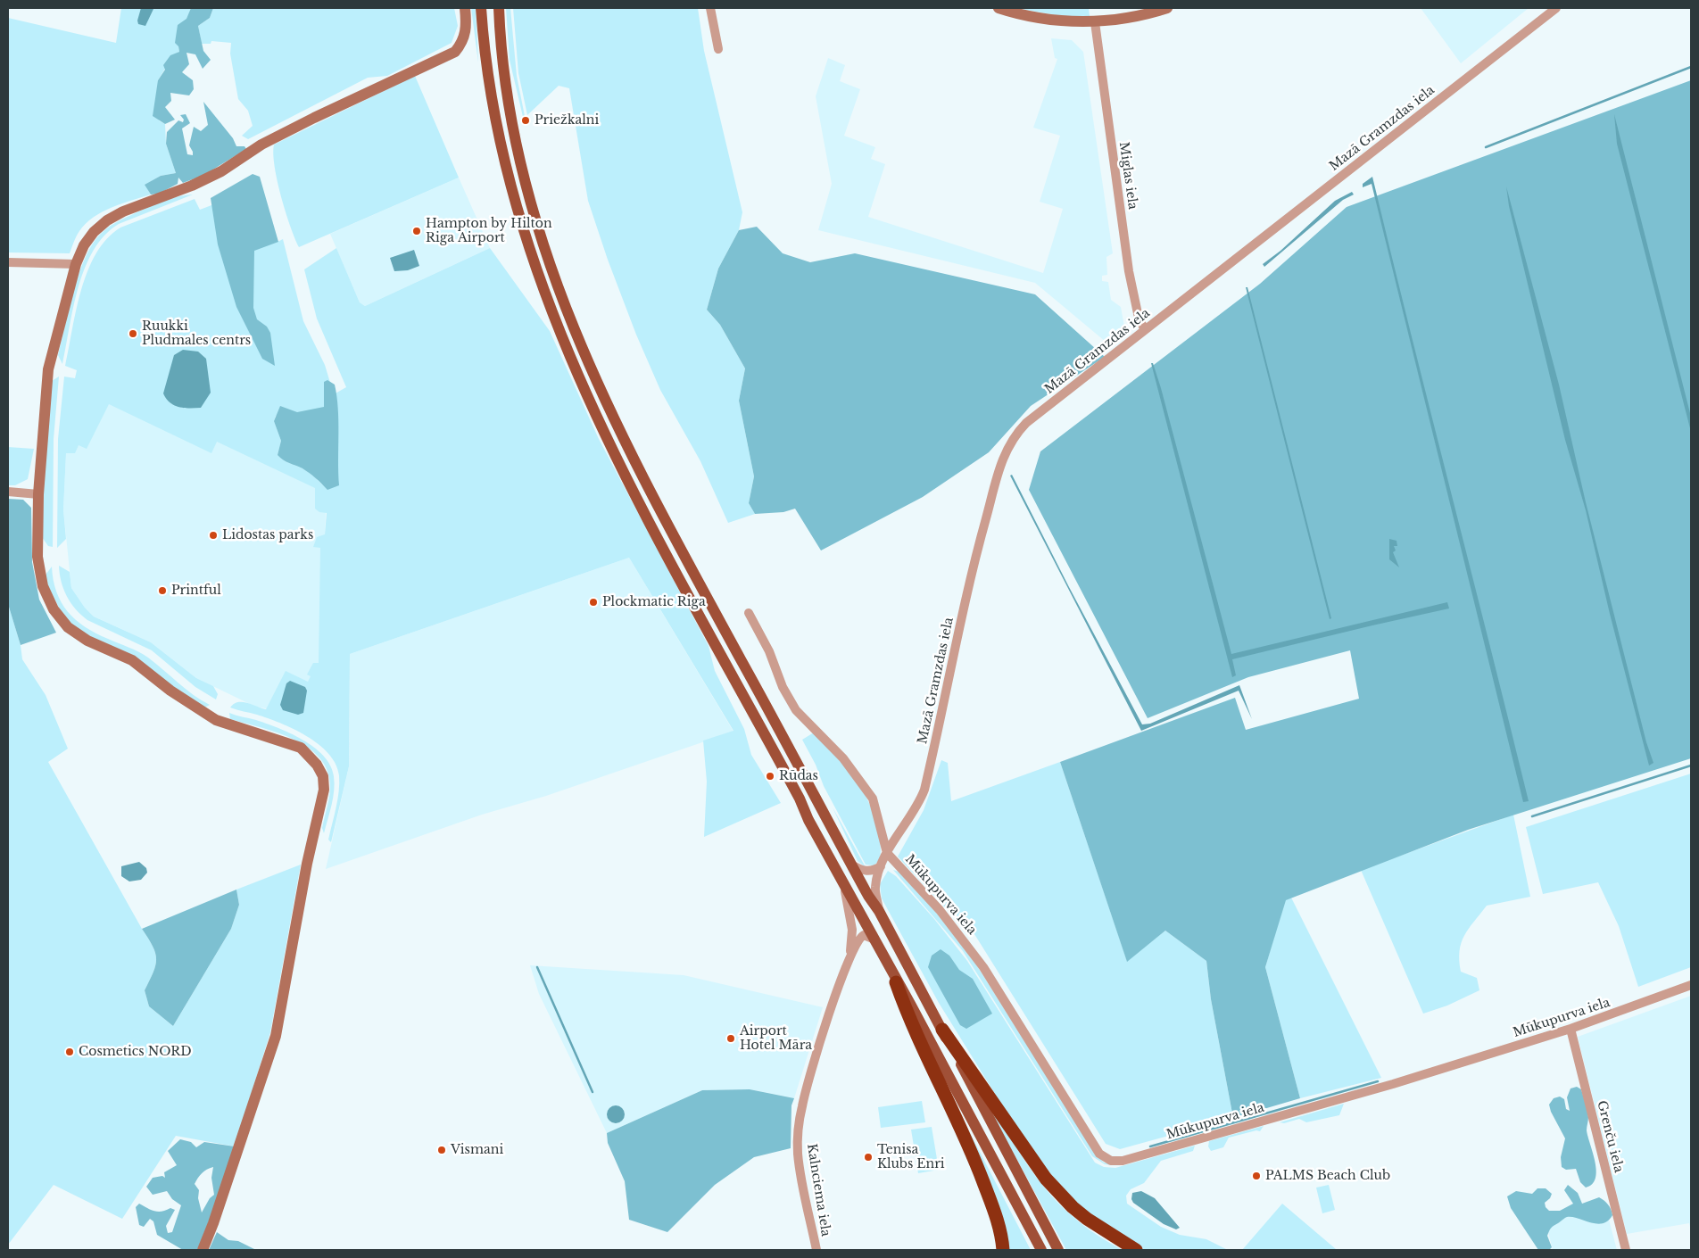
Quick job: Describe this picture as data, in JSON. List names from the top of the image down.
{
  "streets": {
    "street": [
      "Mazā Gramzdas iela",
      "Miglas iela",
      "Mūkupurva iela",
      "Grenču iela",
      "Kalnciema iela"
    ]
  },
  "crossings": [
    ["Mazā Gramzdas iela", "Miglas iela"],
    ["Mazā Gramzdas iela", "Mūkupurva iela"],
    ["Mūkupurva iela", "Grenču iela"]
  ],
  "places": [
    "Priežkalni",
    "Hampton by Hilton Riga Airport",
    "Ruukki Pludmales centrs",
    "Lidostas parks",
    "Printful",
    "Plockmatic Riga",
    "Rūdas",
    "Airport Hotel Māra",
    "Cosmetics NORD",
    "Vismani",
    "Tenisa Klubs Enri",
    "PALMS Beach Club"
  ]
}
